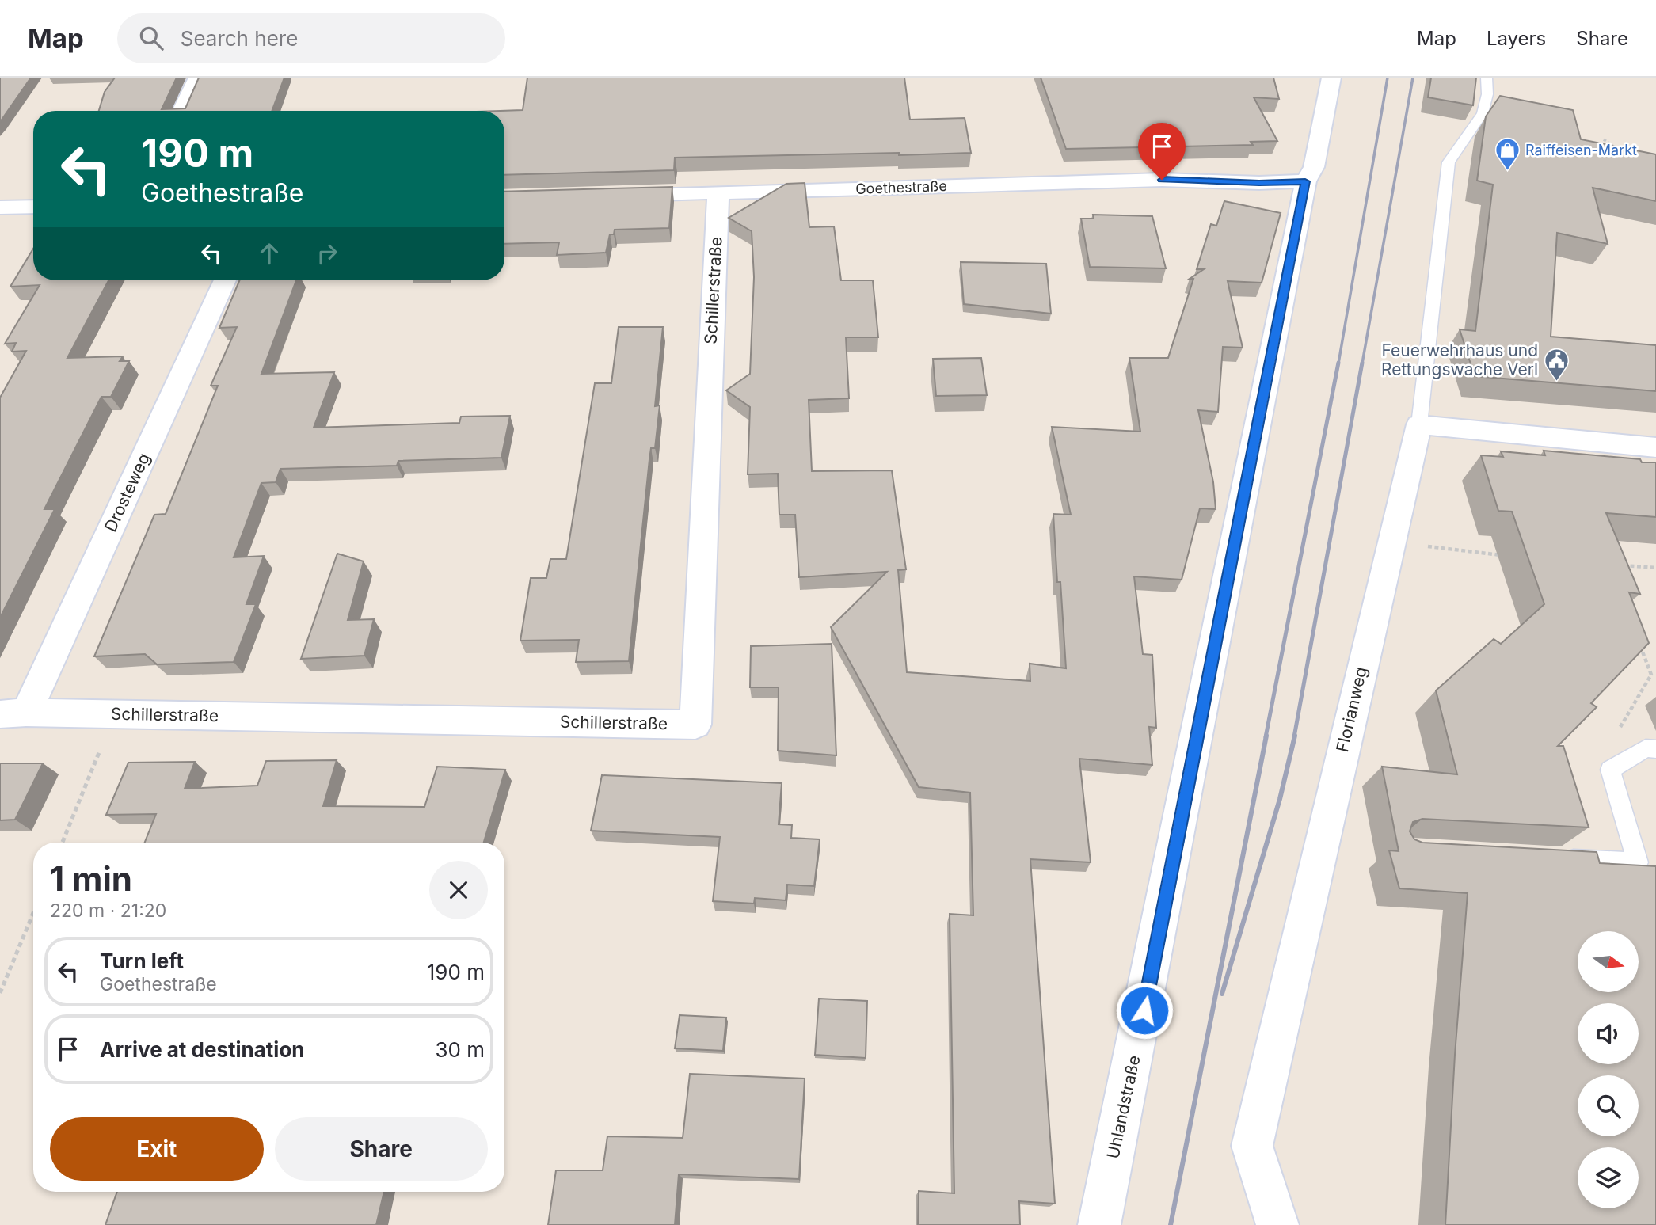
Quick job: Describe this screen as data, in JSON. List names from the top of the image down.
{
  "streets": {
    "street": [
      "Goethestraße",
      "Schillerstraße",
      "Drosteweg",
      "Florianweg",
      "Uhlandstraße"
    ]
  },
  "crossings": [
    ["Goethestraße", "Schillerstraße"],
    ["Goethestraße", "Uhlandstraße"],
    ["Schillerstraße", "Drosteweg"]
  ],
  "places": {
    "shop": ["Raiffeisen-Markt"],
    "public building": ["Feuerwehrhaus und Rettungswache Verl"]
  },
  "north": "right",
  "page": {
    "header": "Map",
    "search": "Search here",
    "nav": ["Map", "Layers", "Share"],
    "turn": ["190 m", "Goethestraße"],
    "heading": ["1 min", "220 m · 21:20"],
    "list": [
      {
        "name": "Turn left",
        "note": "Goethestraße",
        "value": "190 m"
      },
      {
        "name": "Arrive at destination",
        "value": "30 m"
      }
    ],
    "buttons": ["Exit", "Share"]
  }
}
